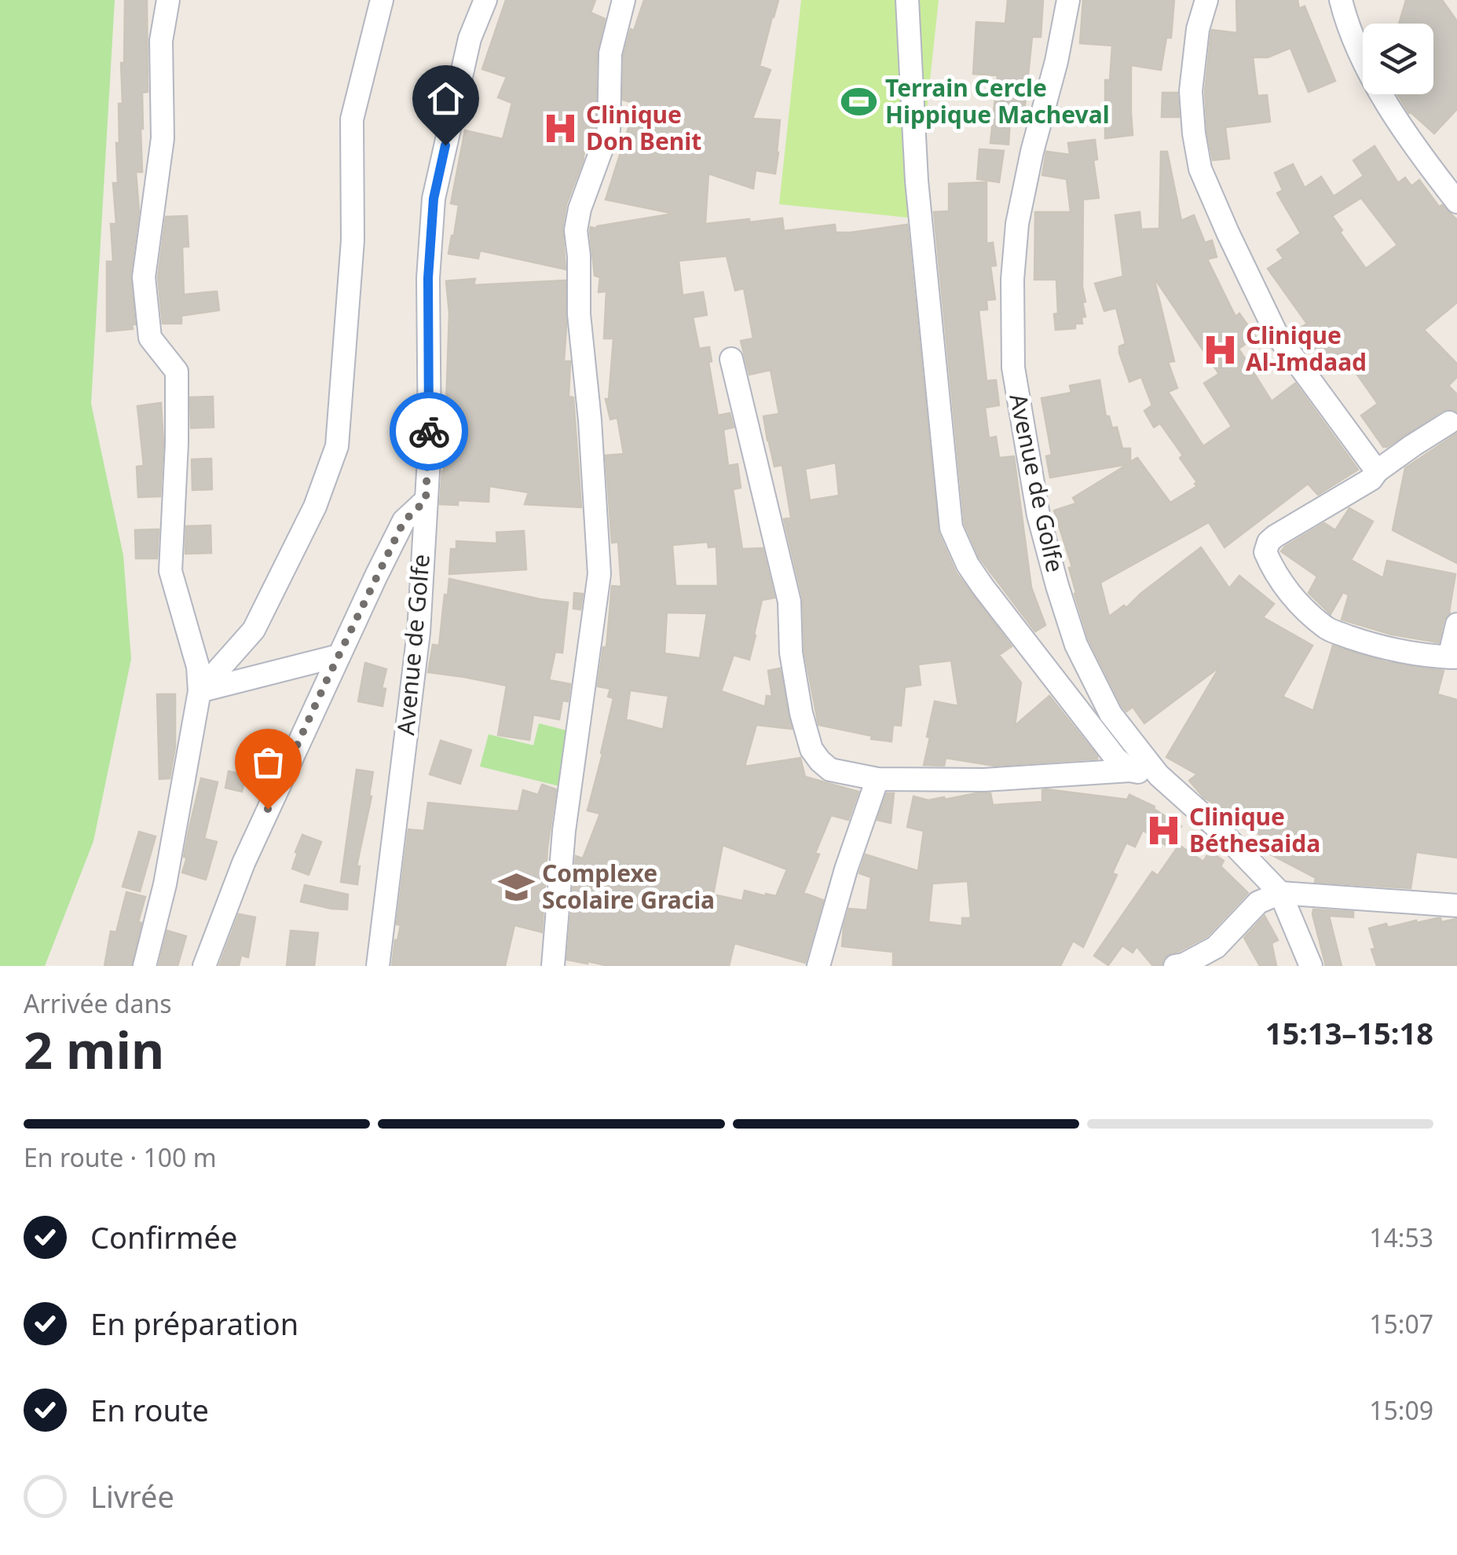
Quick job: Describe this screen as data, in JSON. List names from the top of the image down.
{
  "streets": {
    "street": ["Avenue de Golfe"]
  },
  "places": {
    "sports": ["Terrain Cercle Hippique Macheval"],
    "hospital": ["Clinique Don Benit", "Clinique Al-Imdaad", "Clinique Béthesaida"],
    "school or university": ["Complexe Scolaire Gracia"]
  },
  "page": {
    "heading": ["2 min", "Arrivée dans", "15:13–15:18"],
    "bar": "En route · 100 m",
    "list": [
      ["Confirmée", "14:53"],
      ["En préparation", "15:07"],
      ["En route", "15:09"],
      "Livrée"
    ]
  }
}
